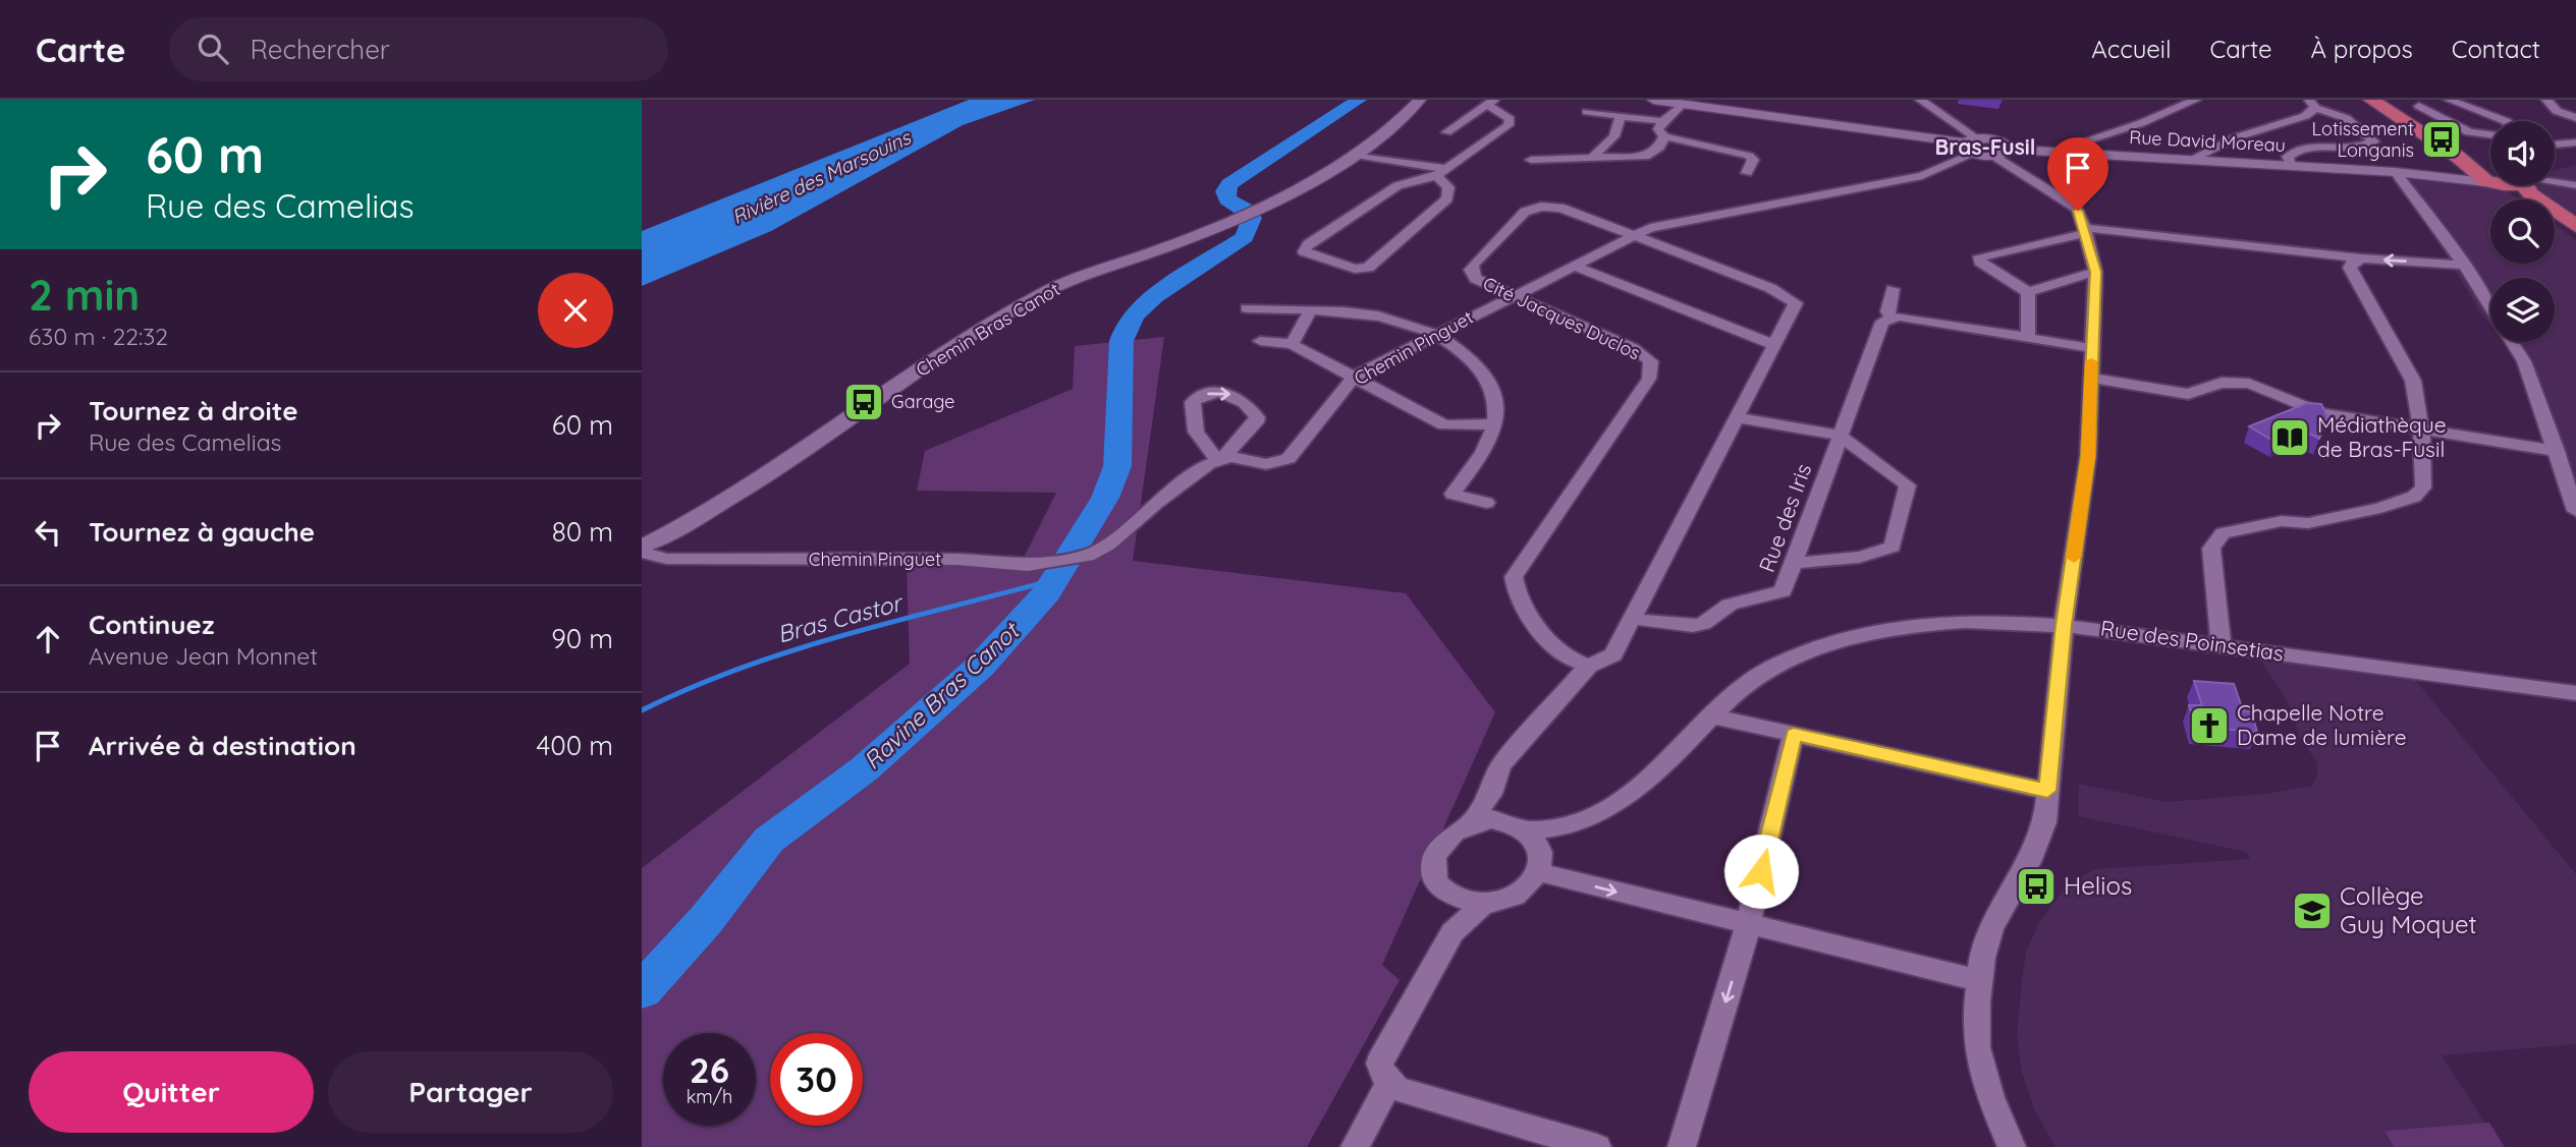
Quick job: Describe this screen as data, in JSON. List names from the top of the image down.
{
  "streets": {
    "street": [
      "Rue David Moreau",
      "Cité Jacques Duclos",
      "Chemin Bras Canot",
      "Chemin Pinguet",
      "Rue des Iris",
      "Rue des Poinsetias"
    ]
  },
  "crossings": [
    ["Cité Jacques Duclos", "Chemin Pinguet"],
    ["Cité Jacques Duclos", "Rue des Iris"],
    ["Cité Jacques Duclos", "Rue des Poinsetias"],
    ["Chemin Bras Canot", "Chemin Pinguet"]
  ],
  "districts": ["Bras-Fusil"],
  "water": ["Rivière des Marsouins", "Bras Castor", "Ravine Bras Canot"],
  "places": {
    "bus stop": ["Lotissement Longanis", "Garage", "Helios"],
    "library": ["Médiathèque de Bras-Fusil"],
    "church": ["Chapelle Notre Dame de lumière"],
    "school or university": ["Collège Guy Moquet"]
  },
  "page": {
    "header": "Carte",
    "search": "Rechercher",
    "nav": [
      "Accueil",
      "Carte",
      "À propos",
      "Contact"
    ],
    "turn": ["60 m", "Rue des Camelias"],
    "heading": ["2 min", "630 m · 22:32"],
    "list": [
      {
        "name": "Tournez à droite",
        "note": "Rue des Camelias",
        "value": "60 m"
      },
      {
        "name": "Tournez à gauche",
        "value": "80 m"
      },
      {
        "name": "Continuez",
        "note": "Avenue Jean Monnet",
        "value": "90 m"
      },
      {
        "name": "Arrivée à destination",
        "value": "400 m"
      }
    ],
    "speed": "26 km/h",
    "limit": "30",
    "buttons": ["Quitter", "Partager"]
  }
}
